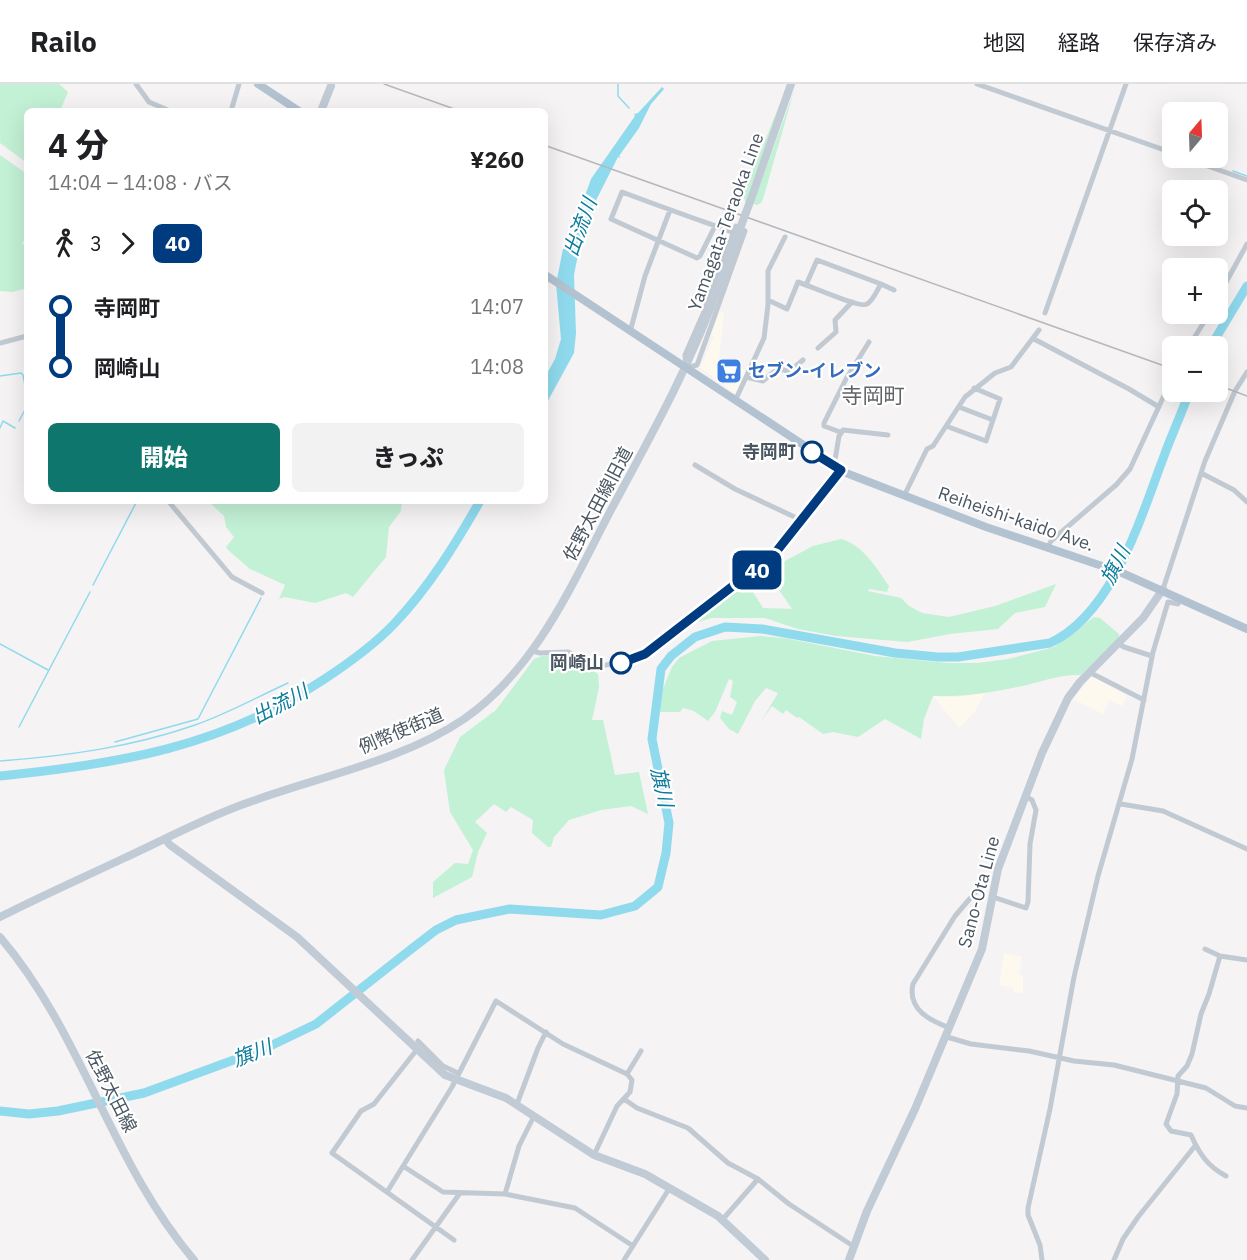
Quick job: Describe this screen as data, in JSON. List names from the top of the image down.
{
  "streets": {
    "main road": ["Reiheishi-kaido Ave."],
    "street": [
      "Yamagata-Teraoka Line",
      "佐野太田線旧道",
      "例幣使街道",
      "Sano-Ota Line",
      "佐野太田線"
    ]
  },
  "crossings": [
    ["Yamagata-Teraoka Line", "佐野太田線旧道"],
    ["Yamagata-Teraoka Line", "Reiheishi-kaido Ave."],
    ["佐野太田線旧道", "Reiheishi-kaido Ave."],
    ["佐野太田線旧道", "例幣使街道"],
    ["Reiheishi-kaido Ave.", "Sano-Ota Line"]
  ],
  "districts": ["寺岡町"],
  "water": ["出流川", "旗川"],
  "places": {
    "supermarket": ["セブン-イレブン"],
    "other": ["寺岡町", "岡崎山"]
  },
  "lines": ["bus line 40"],
  "north": "top",
  "page": {
    "header": "Railo",
    "nav": ["地図", "経路", "保存済み"],
    "on_map": "40",
    "map_buttons": ["+", "−"],
    "heading": ["4 分", "14:04 – 14:08 · バス", "¥260"],
    "legs": ["3", "40"],
    "list": [
      {
        "name": "寺岡町",
        "value": "14:07"
      },
      {
        "name": "岡崎山",
        "value": "14:08"
      }
    ],
    "buttons": ["開始", "きっぷ"]
  }
}
